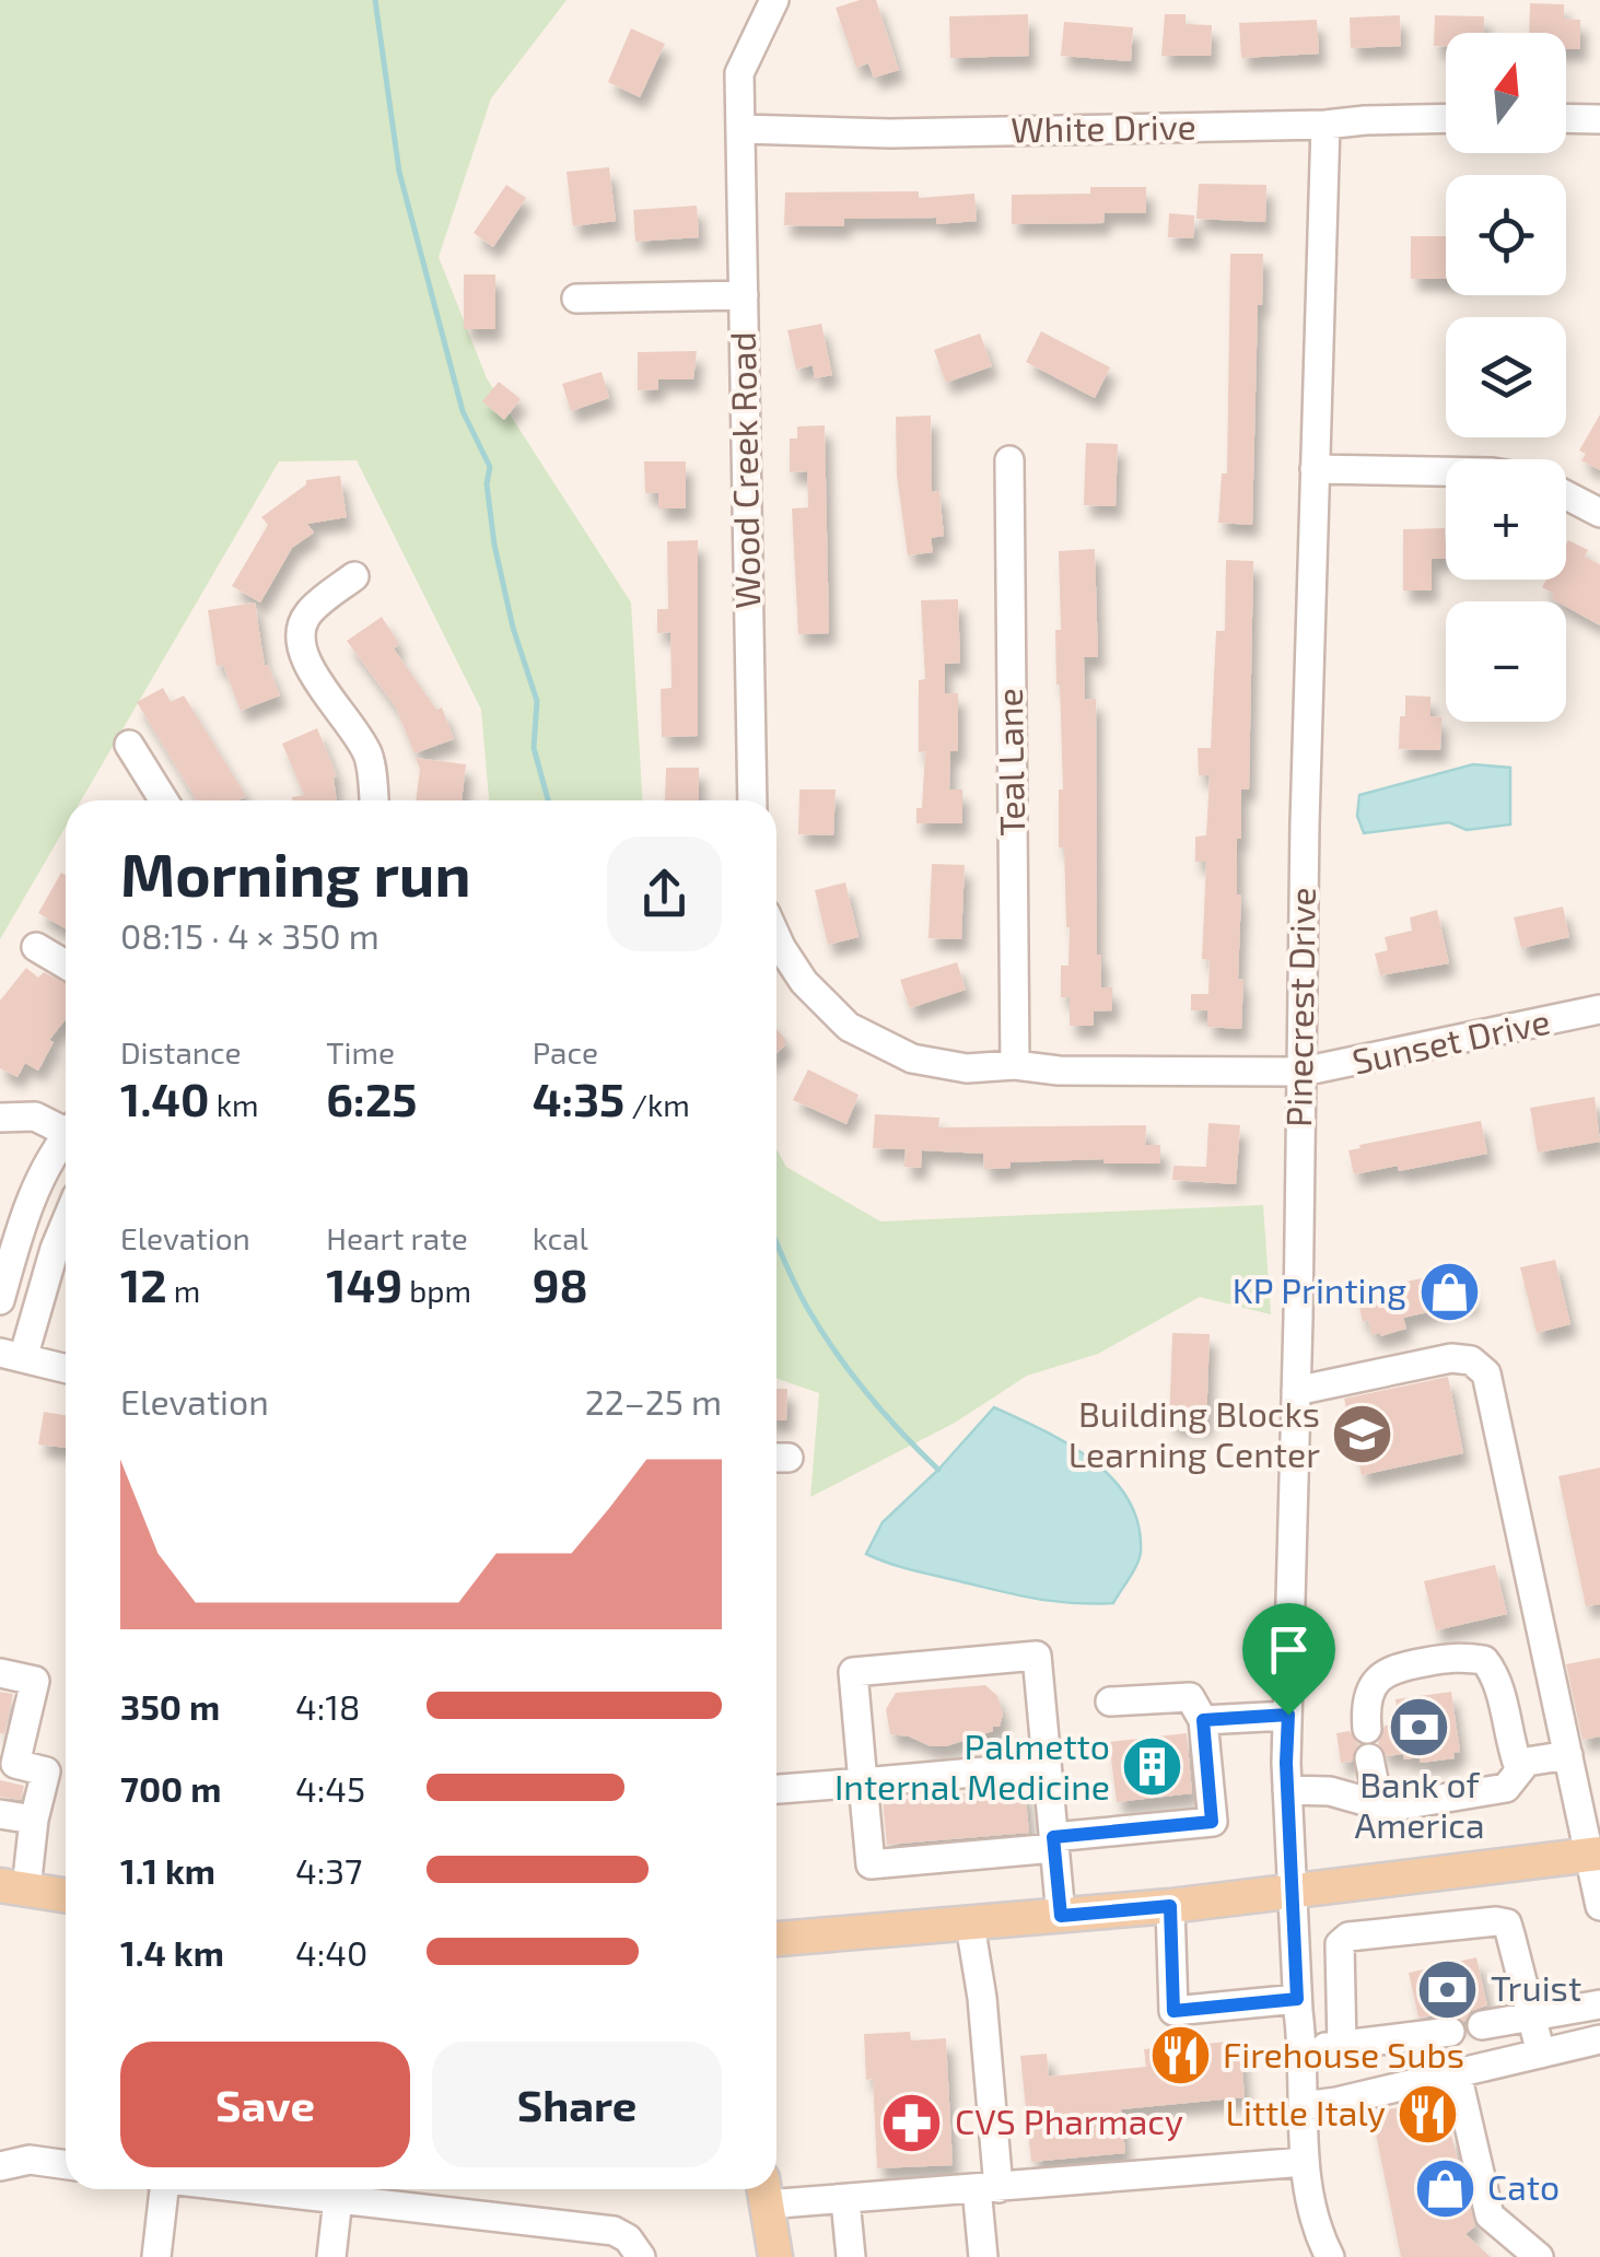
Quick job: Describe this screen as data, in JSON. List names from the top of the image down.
{
  "streets": {
    "street": [
      "White Drive",
      "Wood Creek Road",
      "Teal Lane",
      "Pinecrest Drive",
      "Sunset Drive"
    ]
  },
  "crossings": [
    ["White Drive", "Wood Creek Road"],
    ["White Drive", "Pinecrest Drive"],
    ["Pinecrest Drive", "Sunset Drive"]
  ],
  "places": {
    "shop": ["KP Printing", "Cato"],
    "school or university": ["Building Blocks Learning Center"],
    "bank": ["Bank of America", "Truist"],
    "building": ["Palmetto Internal Medicine"],
    "restaurant": ["Firehouse Subs", "Little Italy"],
    "pharmacy": ["CVS Pharmacy"]
  },
  "north": "top",
  "page": {
    "map_buttons": ["+", "−"],
    "heading": ["Morning run", "08:15 · 4 × 350 m"],
    "stats": [
      ["Distance", "1.40 km"],
      ["Time", "6:25"],
      ["Pace", "4:35 /km"],
      ["Elevation", "12 m"],
      ["Heart rate", "149 bpm"],
      ["kcal", "98"]
    ],
    "chart": ["Elevation", "22–25 m"],
    "list": [
      {
        "name": "350 m",
        "note": "4:18"
      },
      {
        "name": "700 m",
        "note": "4:45"
      },
      {
        "name": "1.1 km",
        "note": "4:37"
      },
      {
        "name": "1.4 km",
        "note": "4:40"
      }
    ],
    "buttons": ["Save", "Share"]
  }
}
